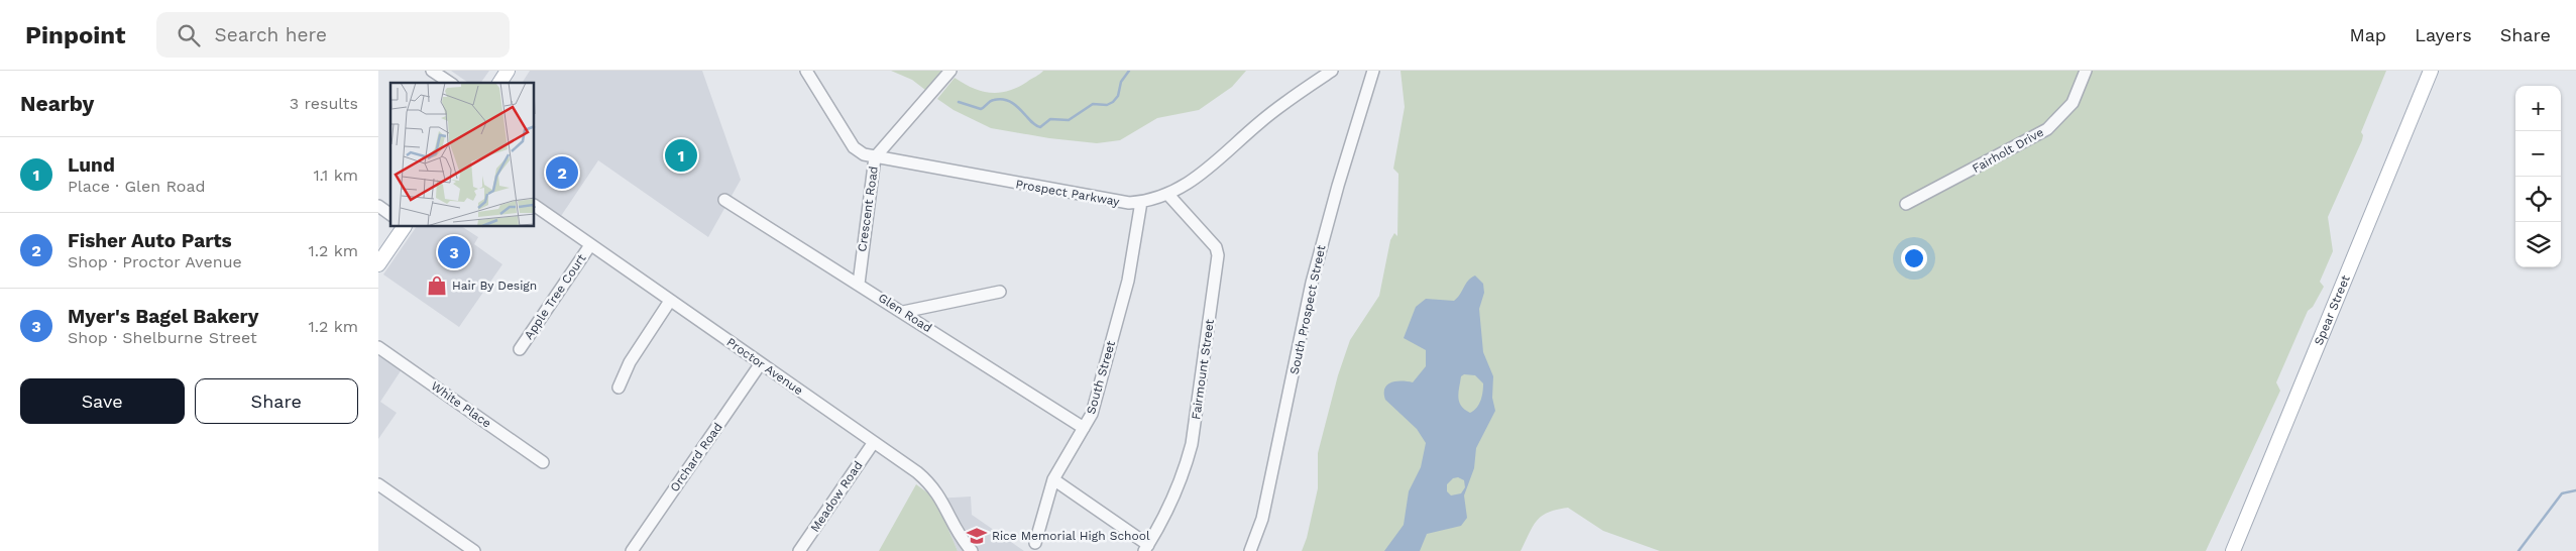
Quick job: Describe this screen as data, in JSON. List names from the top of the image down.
{
  "streets": {
    "main road": ["Spear Street"],
    "street": [
      "Fairholt Drive",
      "Prospect Parkway",
      "Crescent Road",
      "Apple Tree Court",
      "South Prospect Street",
      "Glen Road",
      "Proctor Avenue",
      "Fairmount Street",
      "South Street",
      "White Place",
      "Orchard Road",
      "Meadow Road"
    ]
  },
  "crossings": [
    ["Prospect Parkway", "Crescent Road"],
    ["Prospect Parkway", "Fairmount Street"],
    ["Prospect Parkway", "South Street"],
    ["Crescent Road", "Glen Road"],
    ["Apple Tree Court", "Proctor Avenue"],
    ["Glen Road", "South Street"],
    ["Proctor Avenue", "Orchard Road"],
    ["Proctor Avenue", "Meadow Road"]
  ],
  "places": {
    "shop": ["Hair By Design"],
    "school or university": ["Rice Memorial High School"]
  },
  "page": {
    "header": "Pinpoint",
    "search": "Search here",
    "nav": ["Map", "Layers", "Share"],
    "heading": ["Nearby", "3 results"],
    "map_buttons": ["+", "−"],
    "list": [
      {
        "mark": "1",
        "name": "Lund",
        "note": "Place · Glen Road",
        "value": "1.1 km"
      },
      {
        "mark": "2",
        "name": "Fisher Auto Parts",
        "note": "Shop · Proctor Avenue",
        "value": "1.2 km"
      },
      {
        "mark": "3",
        "name": "Myer's Bagel Bakery",
        "note": "Shop · Shelburne Street",
        "value": "1.2 km"
      }
    ],
    "pins": ["1", "2", "3"],
    "buttons": ["Save", "Share"]
  }
}
